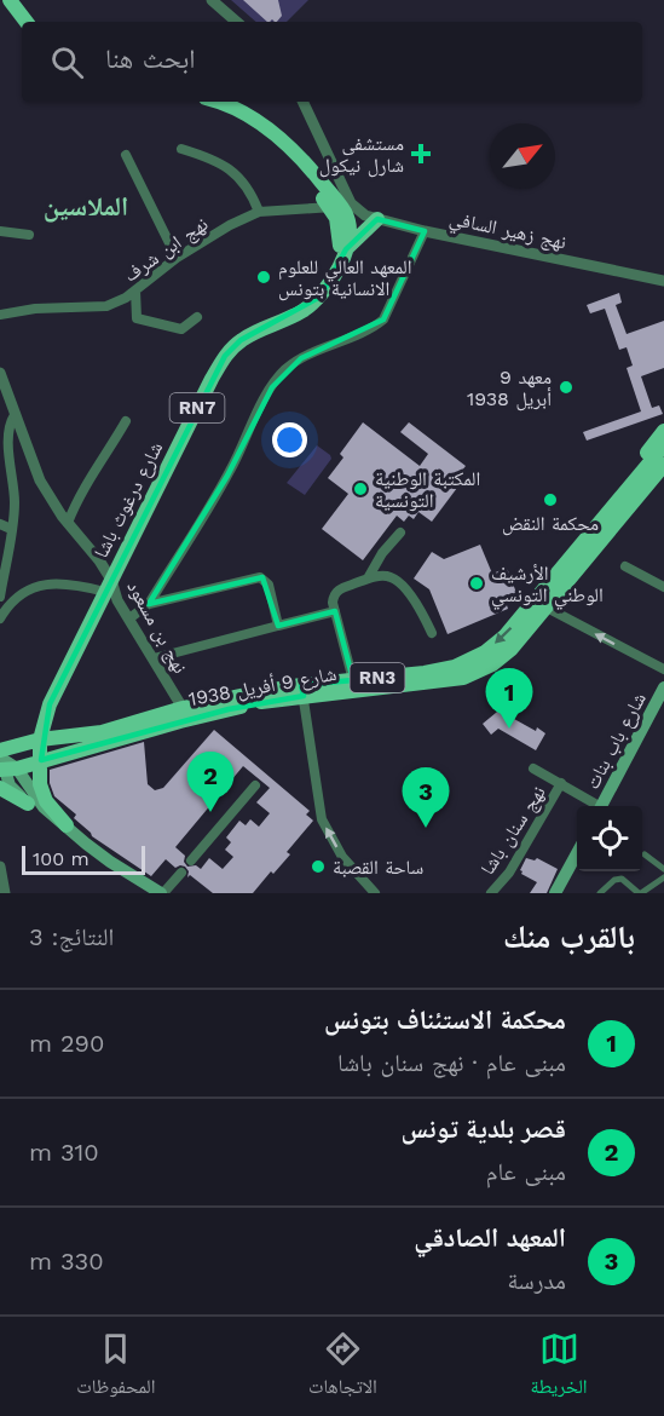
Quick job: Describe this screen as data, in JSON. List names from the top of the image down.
{
  "streets": {
    "main road": [
      "RN7",
      "شارع درغوث باشا",
      "RN3",
      "شارع 9 أفريل 1938",
      "شارع باب بنات"
    ],
    "street": [
      "نهج زهير السافي",
      "نهج ابن شرف",
      "نهج بن مسعود",
      "نهج سنان باشا"
    ]
  },
  "crossings": [
    ["نهج زهير السافي", "نهج ابن شرف"],
    ["نهج زهير السافي", "RN7"],
    ["نهج زهير السافي", "شارع درغوث باشا"],
    ["نهج ابن شرف", "RN7"],
    ["نهج ابن شرف", "شارع درغوث باشا"],
    ["RN7", "شارع درغوث باشا"],
    ["شارع درغوث باشا", "نهج بن مسعود"],
    ["شارع درغوث باشا", "شارع 9 أفريل 1938"],
    ["نهج بن مسعود", "شارع 9 أفريل 1938"]
  ],
  "districts": ["الملاسين"],
  "places": {
    "health": ["مستشفى شارل نيكول"],
    "other": [
      "المعهد العالي للعلوم الانسانية بتونس",
      "معهد 9 أبريل 1938",
      "المكتبة الوطنية التونسية",
      "محكمة النقض",
      "الأرشيف الوطني التونسي",
      "ساحة القصبة"
    ]
  },
  "scale_bar": "100 m",
  "north": "top right",
  "page": {
    "search": "ابحث هنا",
    "pins": ["1", "2", "3"],
    "scale": "100 m",
    "heading": ["بالقرب منك", "النتائج: 3"],
    "list": [
      {
        "mark": "1",
        "name": "محكمة الاستئناف بتونس",
        "note": "مبنى عام · نهج سنان باشا",
        "value": "290 m"
      },
      {
        "mark": "2",
        "name": "قصر بلدية تونس",
        "note": "مبنى عام",
        "value": "310 m"
      },
      {
        "mark": "3",
        "name": "المعهد الصادقي",
        "note": "مدرسة",
        "value": "330 m"
      }
    ],
    "nav": ["الخريطة", "الاتجاهات", "المحفوظات"]
  }
}
